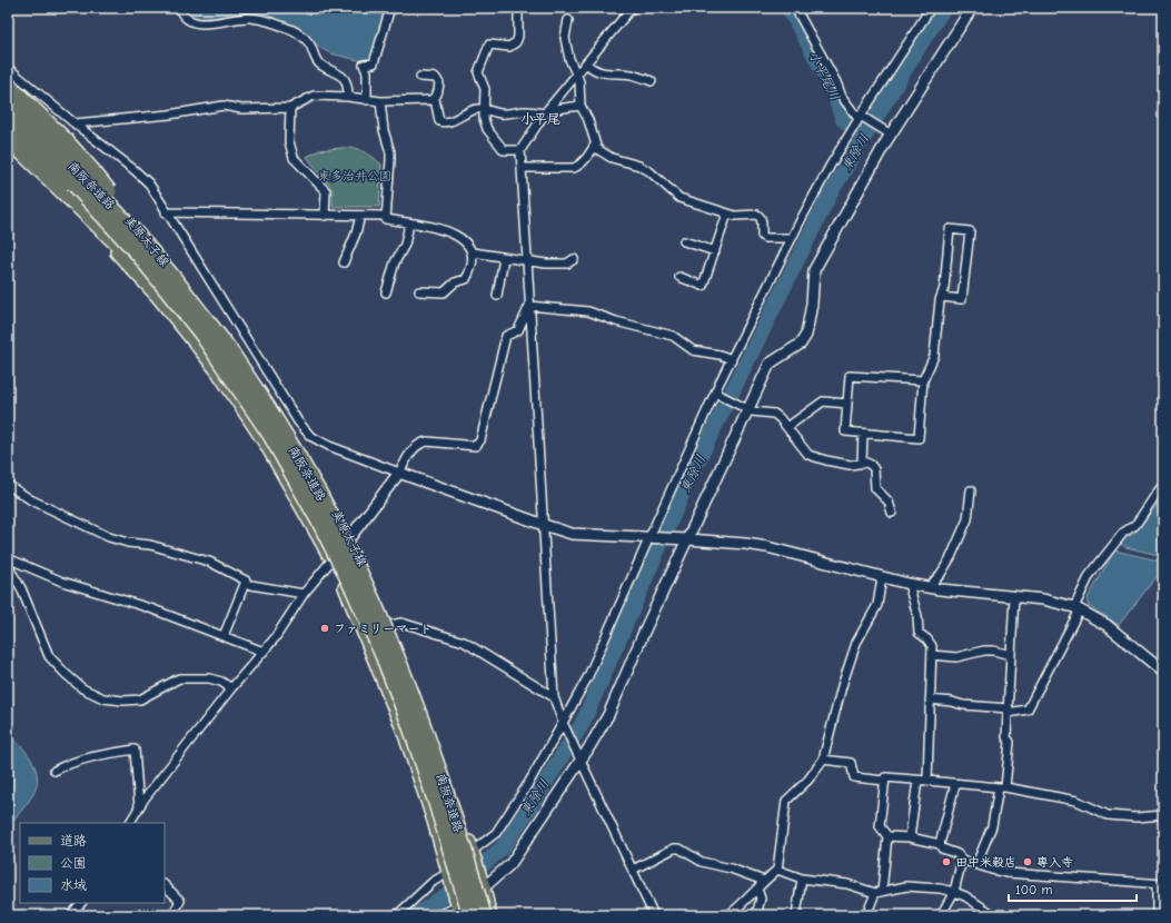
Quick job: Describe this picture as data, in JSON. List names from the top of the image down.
{
  "streets": {
    "highway": ["南阪奈道路"],
    "main road": ["美原太子線"]
  },
  "districts": ["小平尾"],
  "water": ["小平尾川", "東除川"],
  "parks": ["東多治井公園"],
  "places": ["ファミリーマート", "田中米穀店", "専入寺"],
  "legend": ["道路", "公園", "水域"],
  "scale_bar": "100 m"
}
